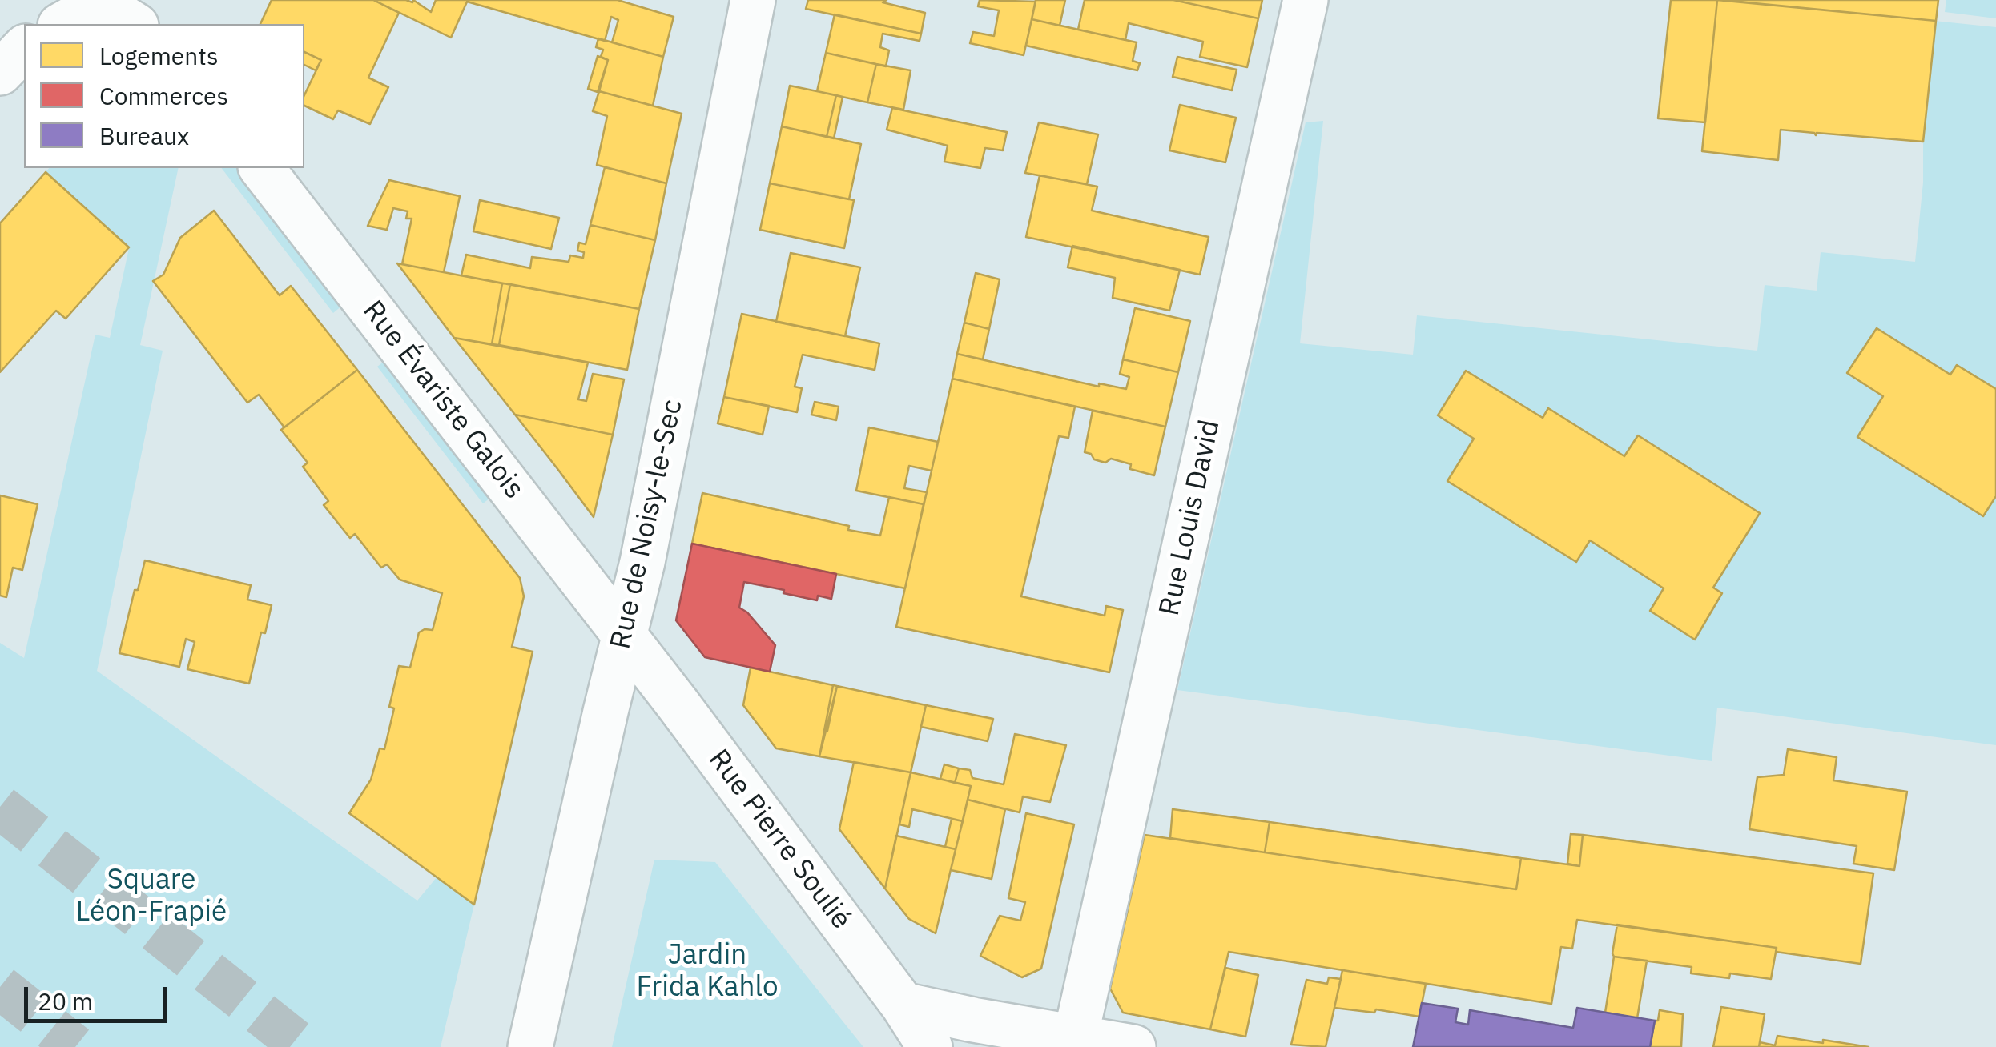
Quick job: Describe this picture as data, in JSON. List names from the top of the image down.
{
  "streets": {
    "street": [
      "Rue Évariste Galois",
      "Rue Louis David",
      "Rue de Noisy-le-Sec",
      "Rue Pierre Soulié"
    ]
  },
  "crossings": [
    ["Rue Évariste Galois", "Rue de Noisy-le-Sec"],
    ["Rue Évariste Galois", "Rue Pierre Soulié"],
    ["Rue de Noisy-le-Sec", "Rue Pierre Soulié"]
  ],
  "parks": ["Square Léon-Frapié", "Jardin Frida Kahlo"],
  "legend": ["Logements", "Commerces", "Bureaux"],
  "scale_bar": "20 m"
}
